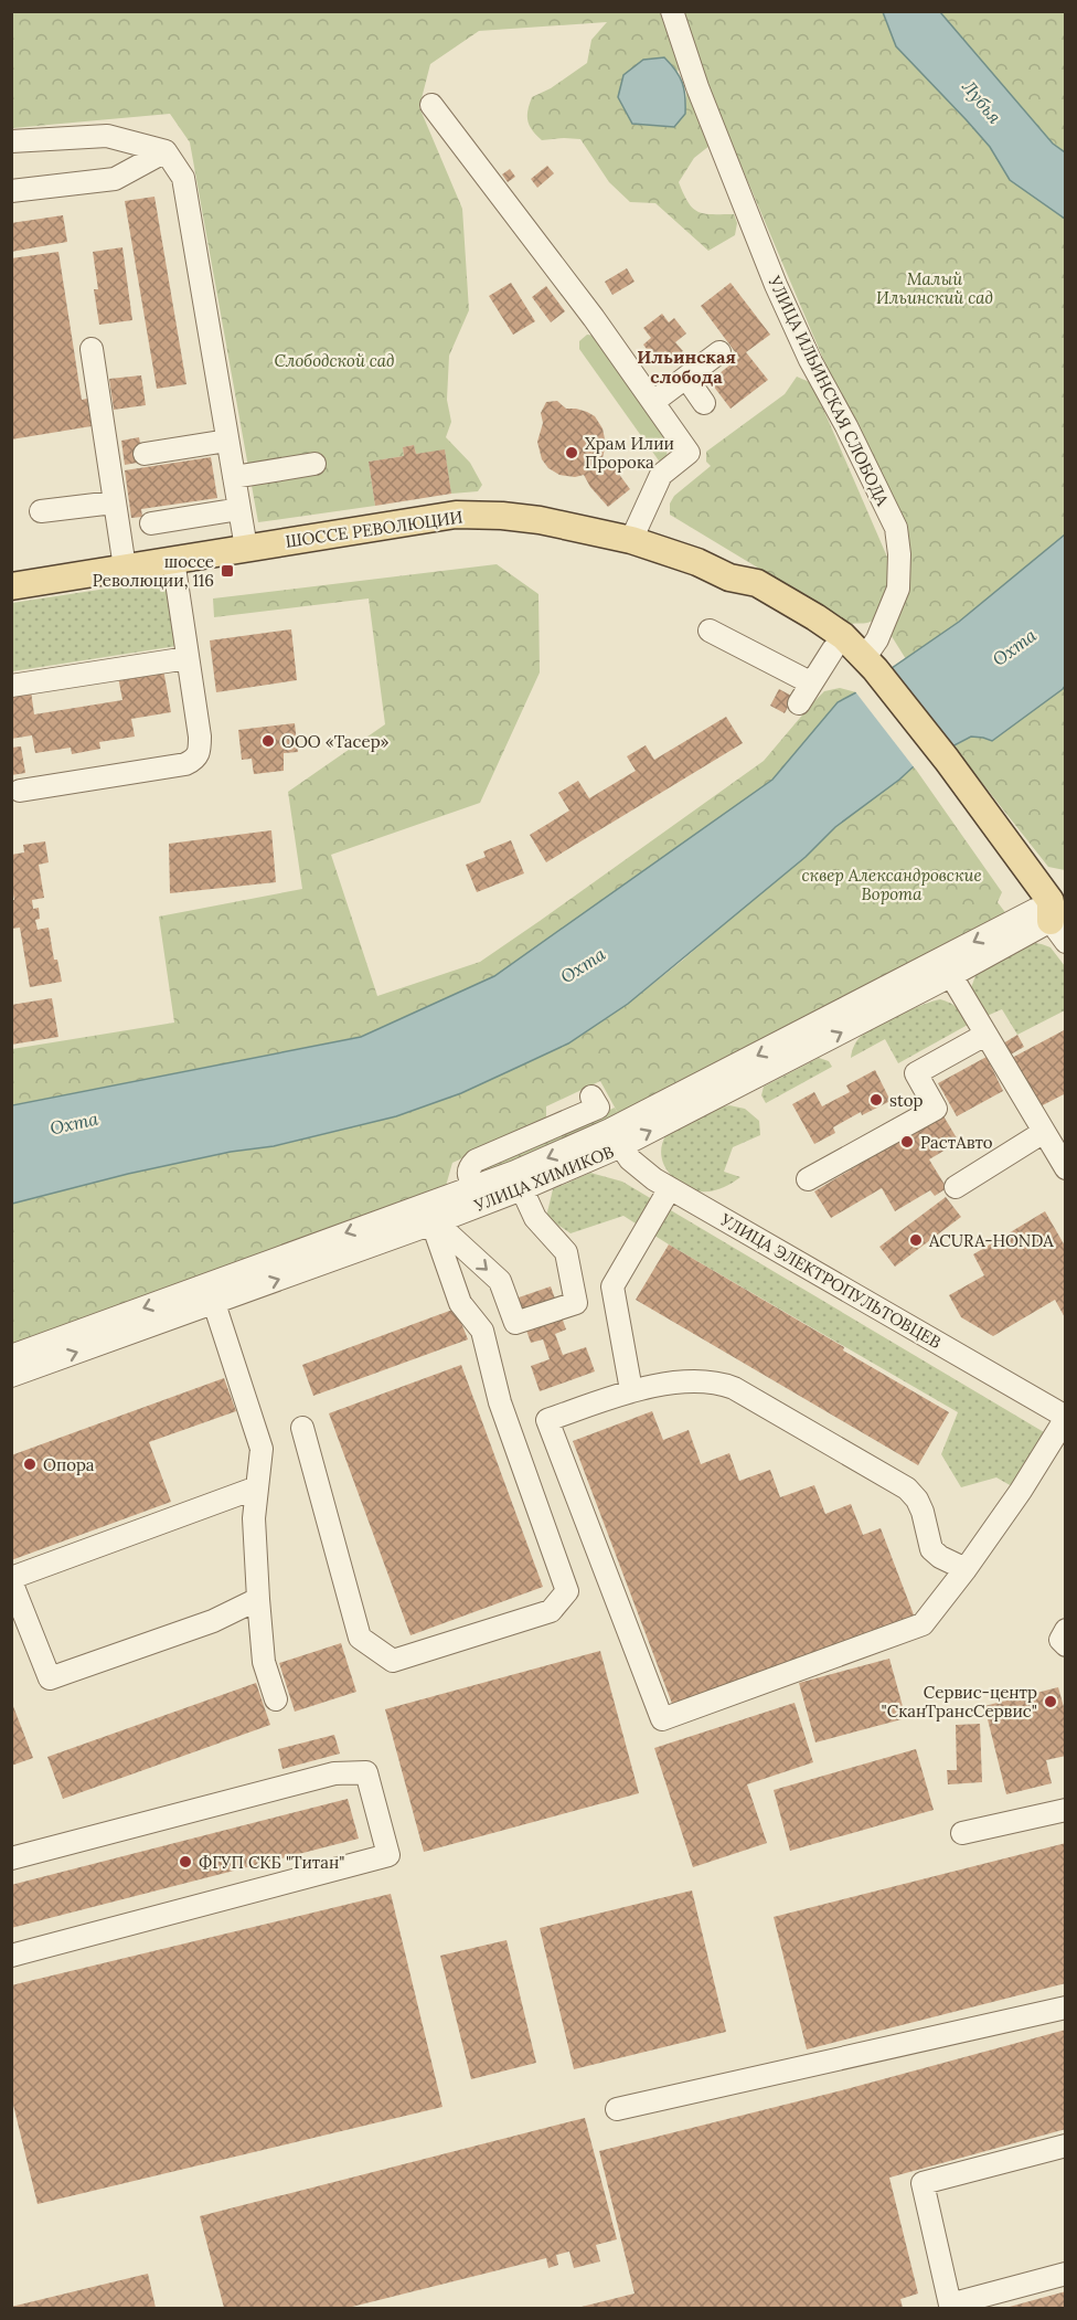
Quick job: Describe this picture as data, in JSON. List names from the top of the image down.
{
  "streets": {
    "main road": ["ШОССЕ РЕВОЛЮЦИИ"],
    "street": ["УЛИЦА ИЛЬИНСКАЯ СЛОБОДА", "УЛИЦА ХИМИКОВ", "УЛИЦА ЭЛЕКТРОПУЛЬТОВЦЕВ"]
  },
  "crossings": [
    ["УЛИЦА ИЛЬИНСКАЯ СЛОБОДА", "ШОССЕ РЕВОЛЮЦИИ"],
    ["УЛИЦА ХИМИКОВ", "УЛИЦА ЭЛЕКТРОПУЛЬТОВЦЕВ"]
  ],
  "districts": ["Ильинская слобода"],
  "water": ["Лубья", "Охта"],
  "parks": ["Малый Ильинский сад", "Слободской сад", "сквер Александровские Ворота"],
  "places": {
    "other": [
      "Храм Илии Пророка",
      "ООО «Тасер»",
      "stop",
      "РастАвто",
      "ACURA-HONDA",
      "Опора",
      "Сервис-центр \"СканТрансСервис\"",
      "ФГУП СКБ \"Титан\""
    ],
    "transit": ["шоссе Революции, 116"]
  }
}
